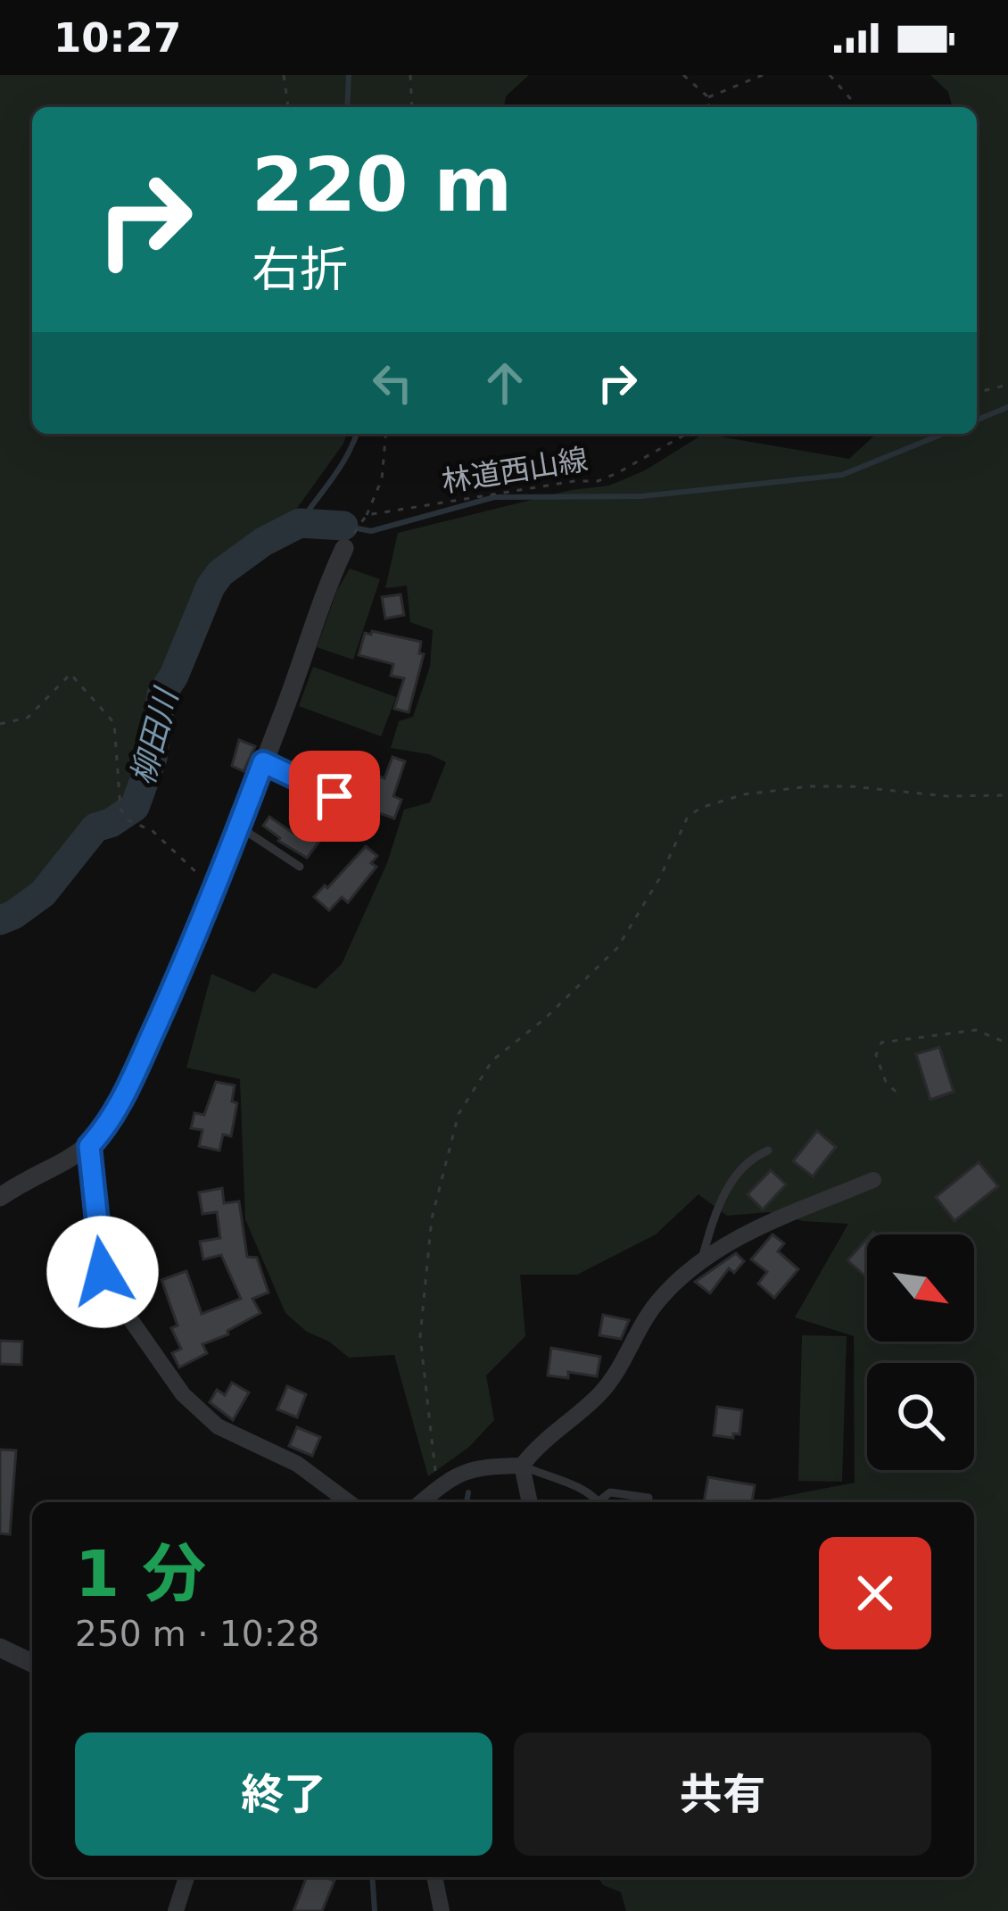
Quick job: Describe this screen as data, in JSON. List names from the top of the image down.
{
  "streets": {
    "path": ["林道西山線"]
  },
  "water": ["柳田川"],
  "north": "bottom right",
  "page": {
    "status": "10:27",
    "turn": ["220 m", "右折"],
    "heading": ["1 分", "250 m · 10:28"],
    "buttons": ["終了", "共有"]
  }
}
